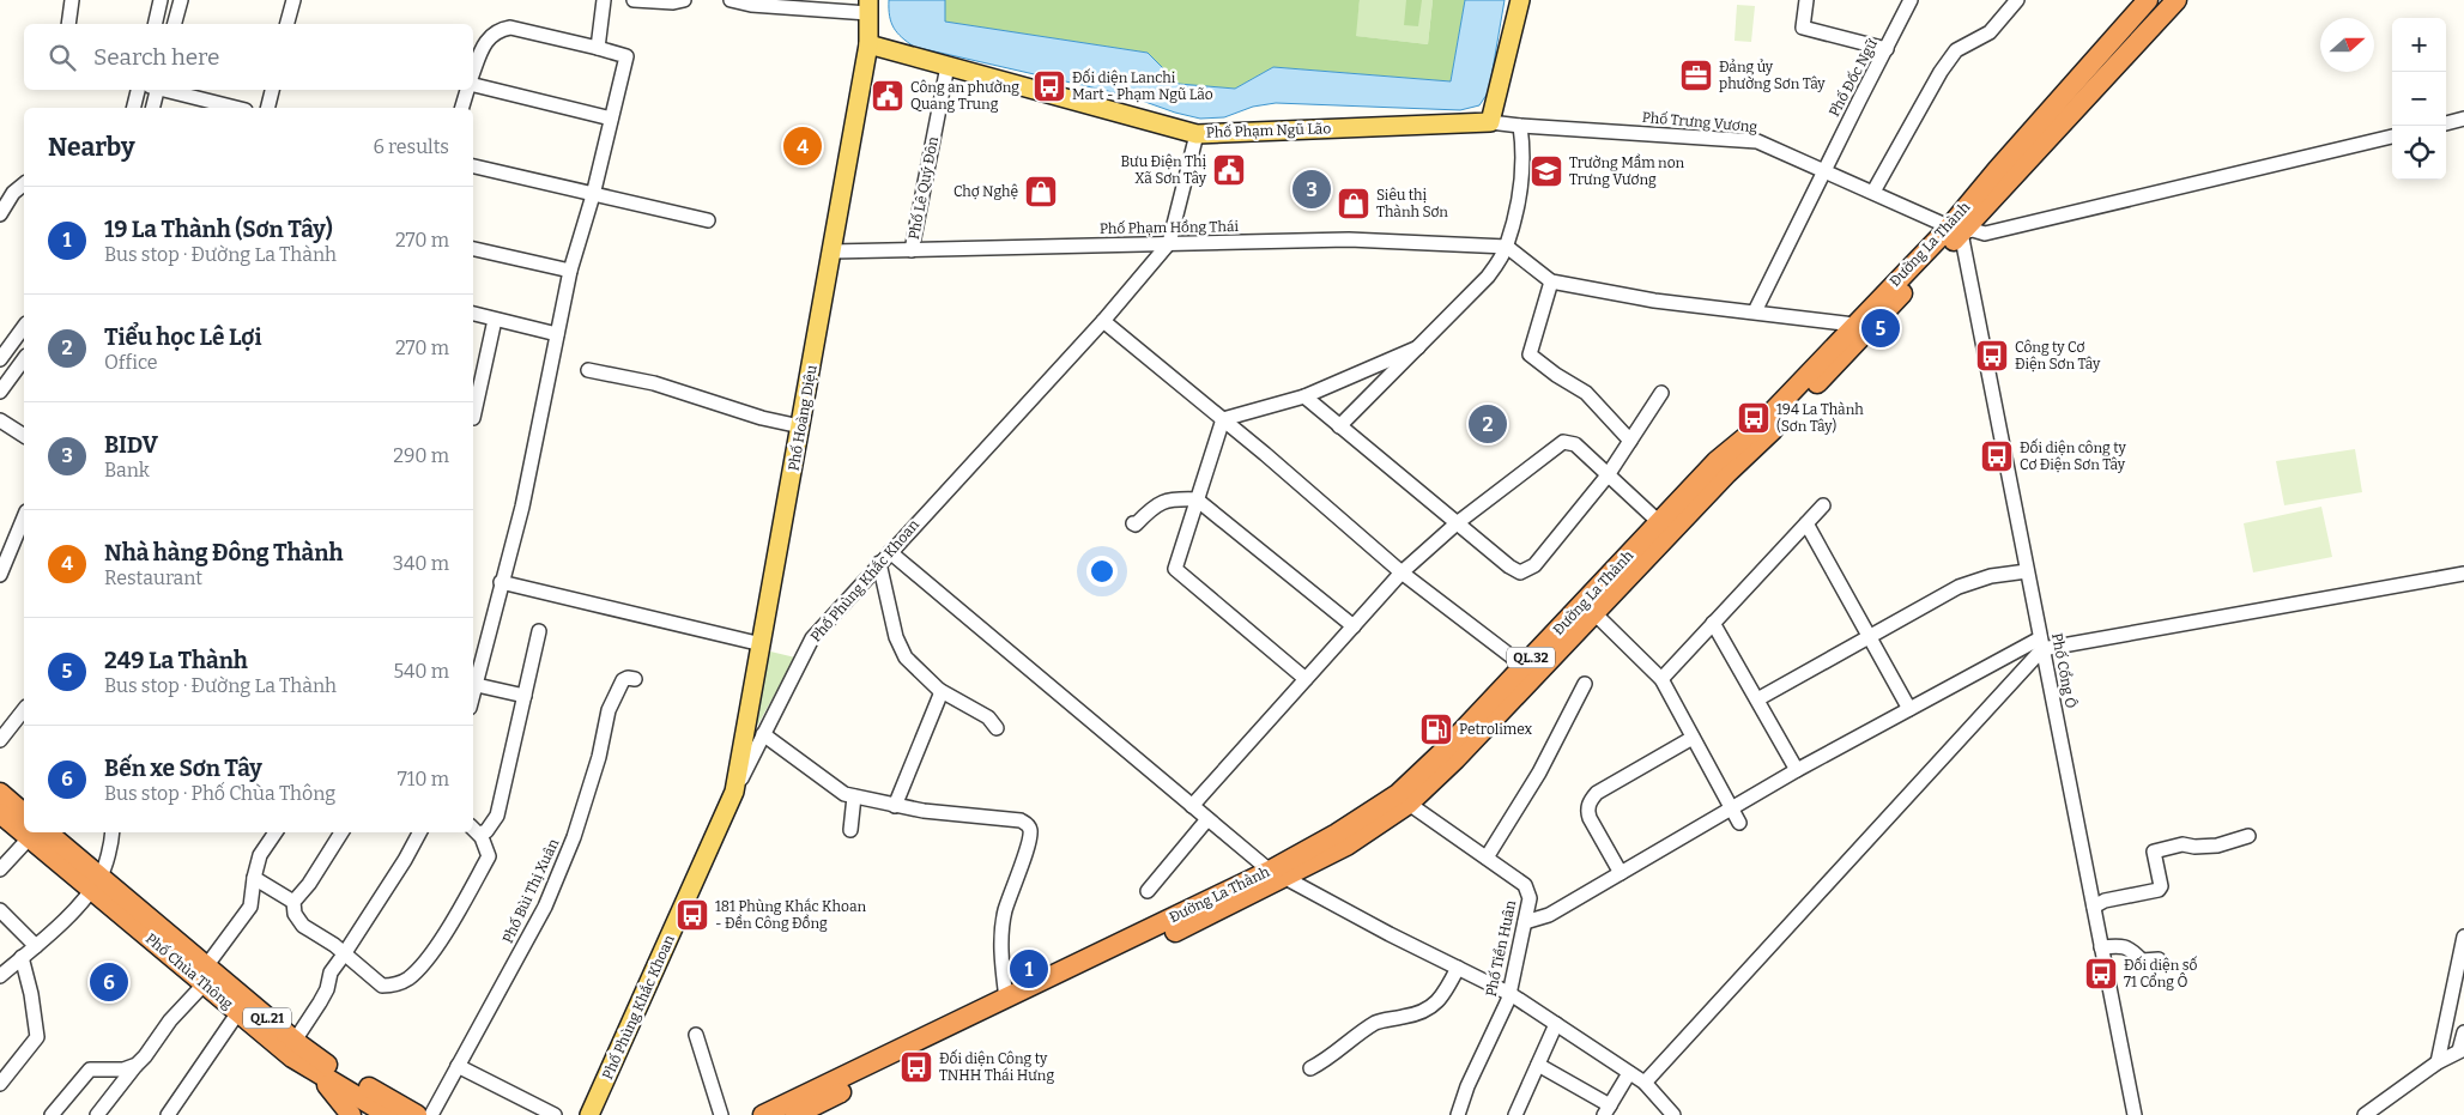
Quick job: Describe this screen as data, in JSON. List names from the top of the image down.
{
  "streets": {
    "highway": [
      "Đường La Thành",
      "QL.32",
      "Phố Chùa Thông",
      "QL.21"
    ],
    "main road": ["Phố Phạm Ngũ Lão", "Phố Hoàng Diệu", "Phố Phùng Khắc Khoan"],
    "street": [
      "Phố Đốc Ngữ",
      "Phố Trưng Vương",
      "Phố Lê Quý Đôn",
      "Phố Phạm Hồng Thái",
      "Phố Cổng Ô",
      "Phố Bùi Thị Xuân",
      "Phố Tiền Huân"
    ]
  },
  "crossings": [
    ["Phố Đốc Ngữ", "Phố Trưng Vương"],
    ["Phố Trưng Vương", "Phố Phạm Ngũ Lão"],
    ["Phố Trưng Vương", "Đường La Thành"],
    ["Phố Trưng Vương", "Phố Cổng Ô"],
    ["Phố Phạm Ngũ Lão", "Phố Lê Quý Đôn"],
    ["Phố Phạm Ngũ Lão", "Phố Phùng Khắc Khoan"],
    ["Phố Lê Quý Đôn", "Phố Phạm Hồng Thái"],
    ["Phố Phạm Hồng Thái", "Phố Hoàng Diệu"],
    ["Phố Phạm Hồng Thái", "Phố Phùng Khắc Khoan"],
    ["Đường La Thành", "Phố Cổng Ô"],
    ["Đường La Thành", "Phố Tiền Huân"],
    ["Phố Hoàng Diệu", "Phố Phùng Khắc Khoan"]
  ],
  "places": {
    "office": ["Đảng ủy phường Sơn Tây"],
    "bus stop": [
      "Đối diện Lanchi Mart - Phạm Ngũ Lão",
      "Công ty Cơ Điện Sơn Tây",
      "194 La Thành (Sơn Tây)",
      "Đối diện công ty Cơ Điện Sơn Tây",
      "181 Phùng Khắc Khoan - Đền Công Đồng",
      "Đối diện số 71 Cổng Ô",
      "Đối diện Công ty TNHH Thái Hưng"
    ],
    "public building": ["Công an phường Quang Trung", "Bưu Điện Thị Xã Sơn Tây"],
    "school or university": ["Trường Mầm non Trưng Vương"],
    "shop": ["Chợ Nghệ", "Siêu thị Thành Sơn"],
    "fuel station": ["Petrolimex"]
  },
  "north": "right",
  "page": {
    "map_buttons": ["+", "−"],
    "search": "Search here",
    "heading": ["Nearby", "6 results"],
    "pins": [
      "4",
      "3",
      "5",
      "2",
      "1",
      "6"
    ],
    "list": [
      {
        "mark": "1",
        "name": "19 La Thành (Sơn Tây)",
        "note": "Bus stop · Đường La Thành",
        "value": "270 m"
      },
      {
        "mark": "2",
        "name": "Tiểu học Lê Lợi",
        "note": "Office",
        "value": "270 m"
      },
      {
        "mark": "3",
        "name": "BIDV",
        "note": "Bank",
        "value": "290 m"
      },
      {
        "mark": "4",
        "name": "Nhà hàng Đông Thành",
        "note": "Restaurant",
        "value": "340 m"
      },
      {
        "mark": "5",
        "name": "249 La Thành",
        "note": "Bus stop · Đường La Thành",
        "value": "540 m"
      },
      {
        "mark": "6",
        "name": "Bến xe Sơn Tây",
        "note": "Bus stop · Phố Chùa Thông",
        "value": "710 m"
      }
    ]
  }
}
